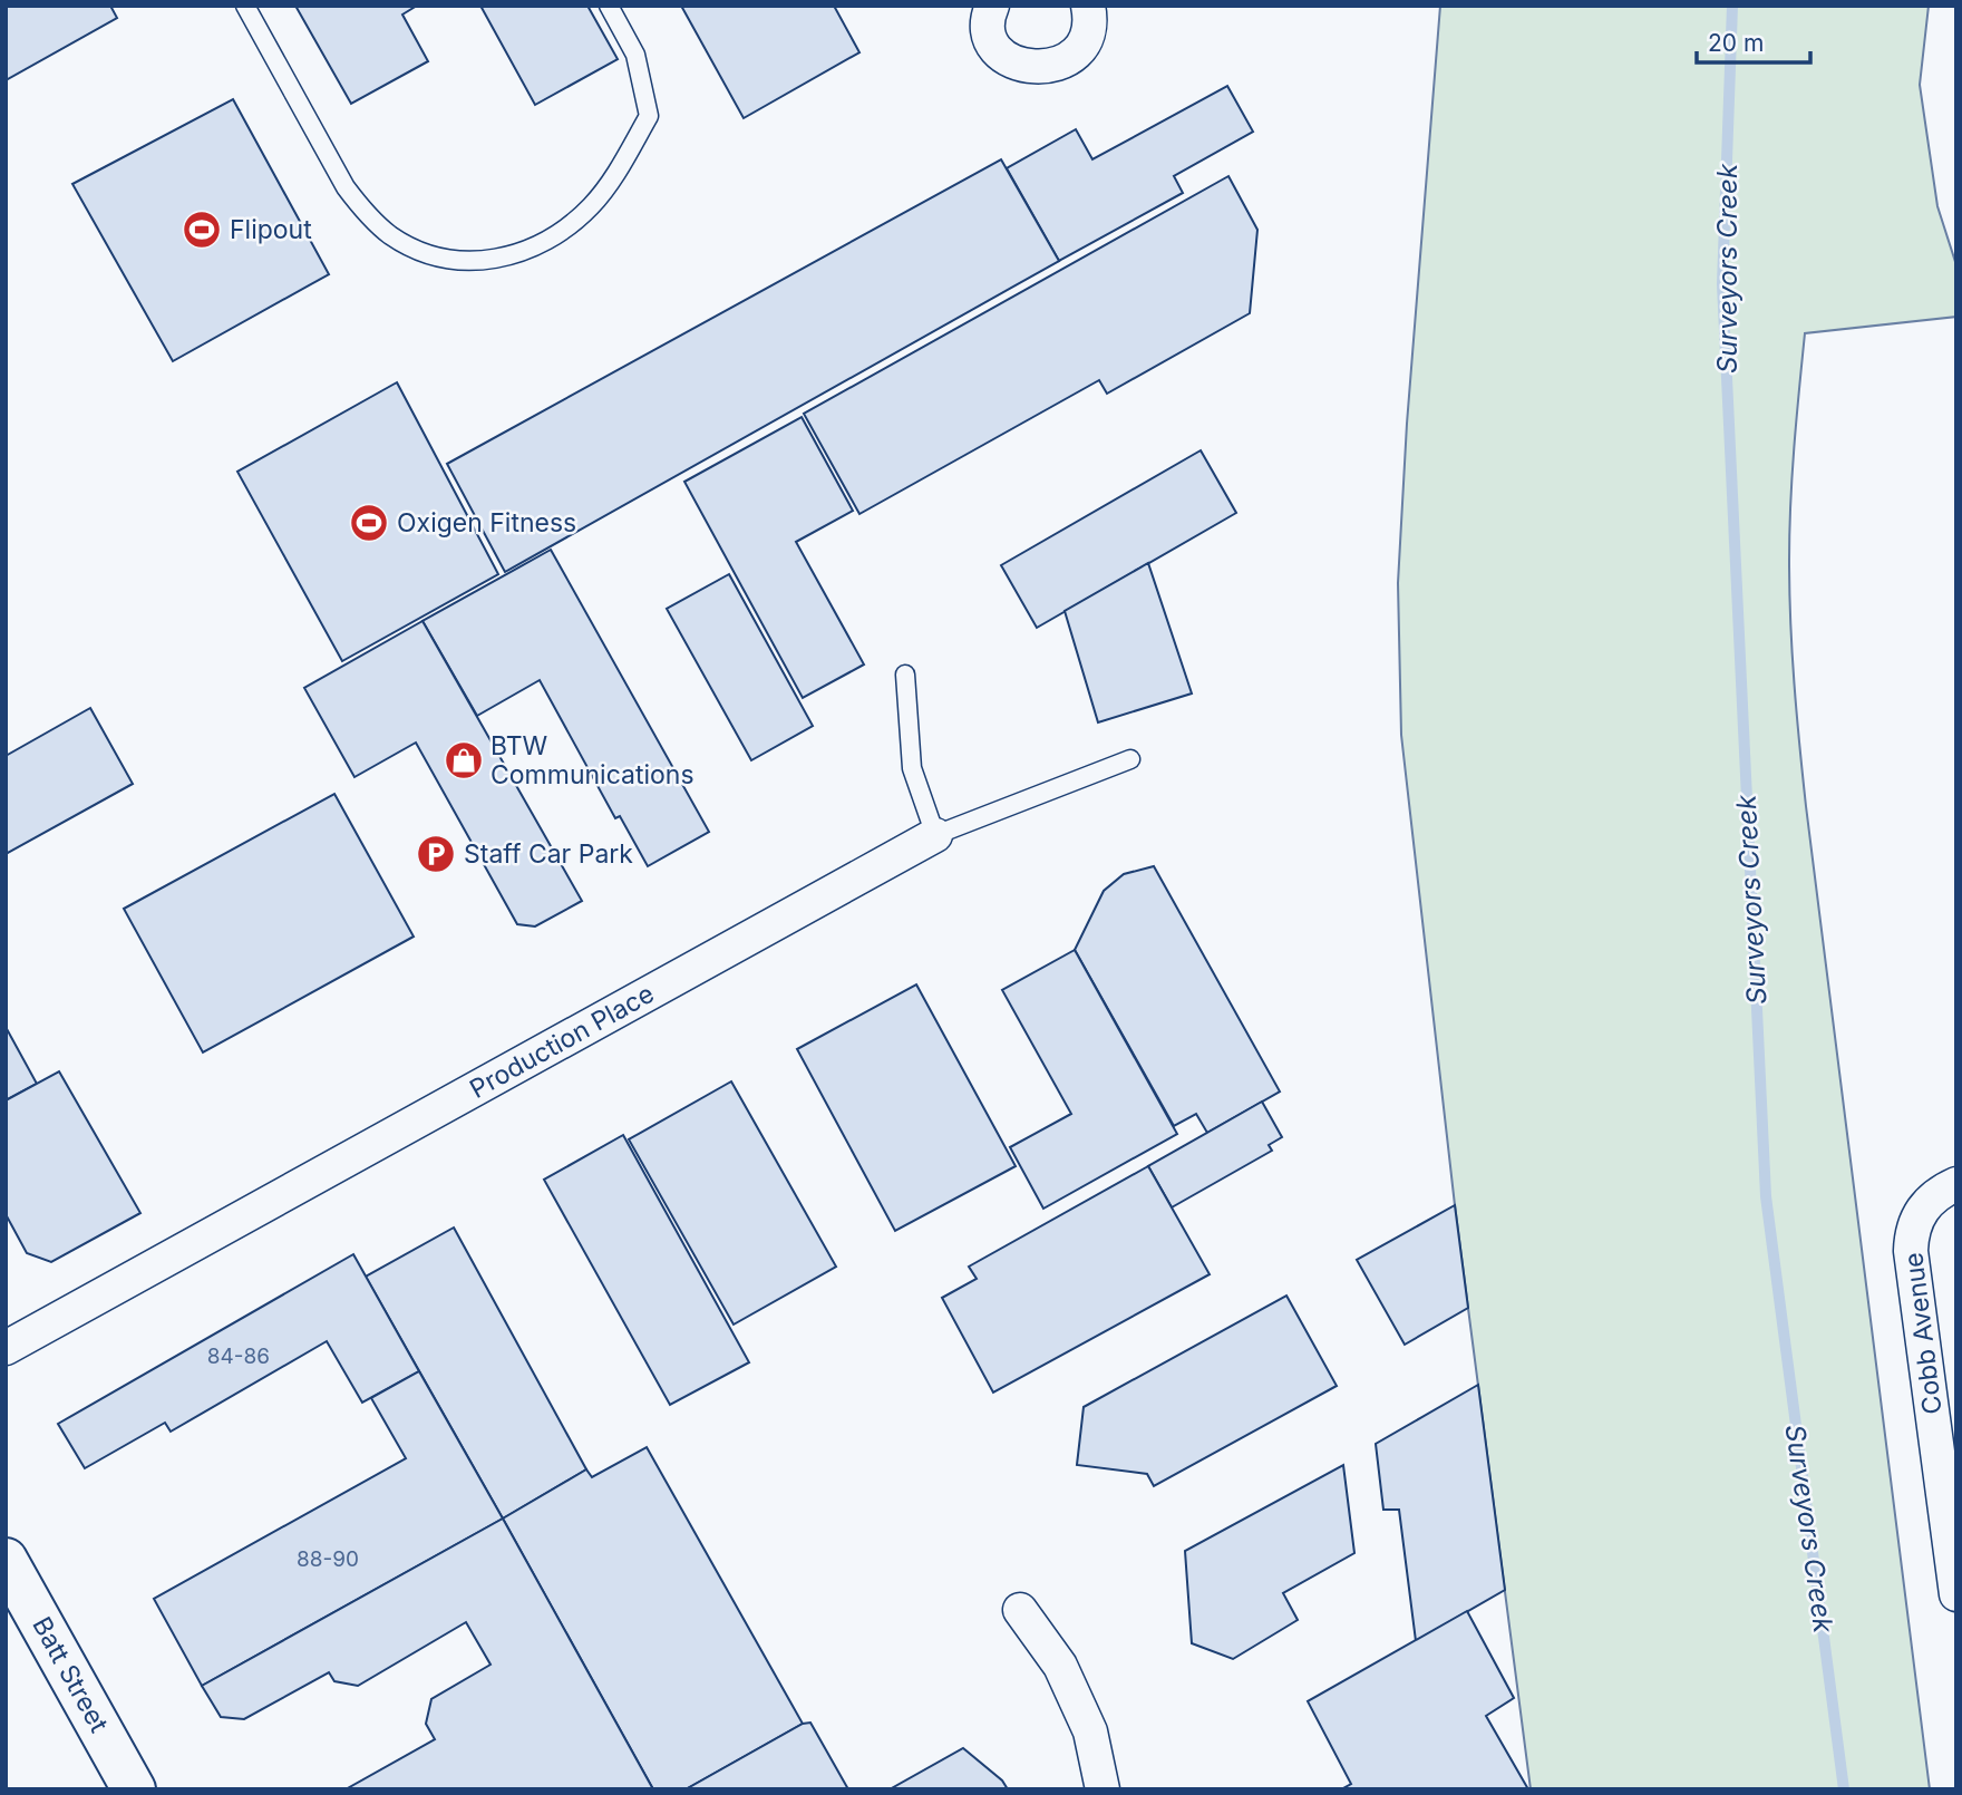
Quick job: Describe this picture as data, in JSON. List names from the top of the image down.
{
  "streets": {
    "street": ["Production Place", "Cobb Avenue", "Batt Street"]
  },
  "water": ["Surveyors Creek"],
  "places": {
    "sports": ["Flipout", "Oxigen Fitness"],
    "shop": ["BTW Communications"],
    "parking": ["Staff Car Park"]
  },
  "house_numbers": ["84-86", "88-90"],
  "scale_bar": "20 m"
}
